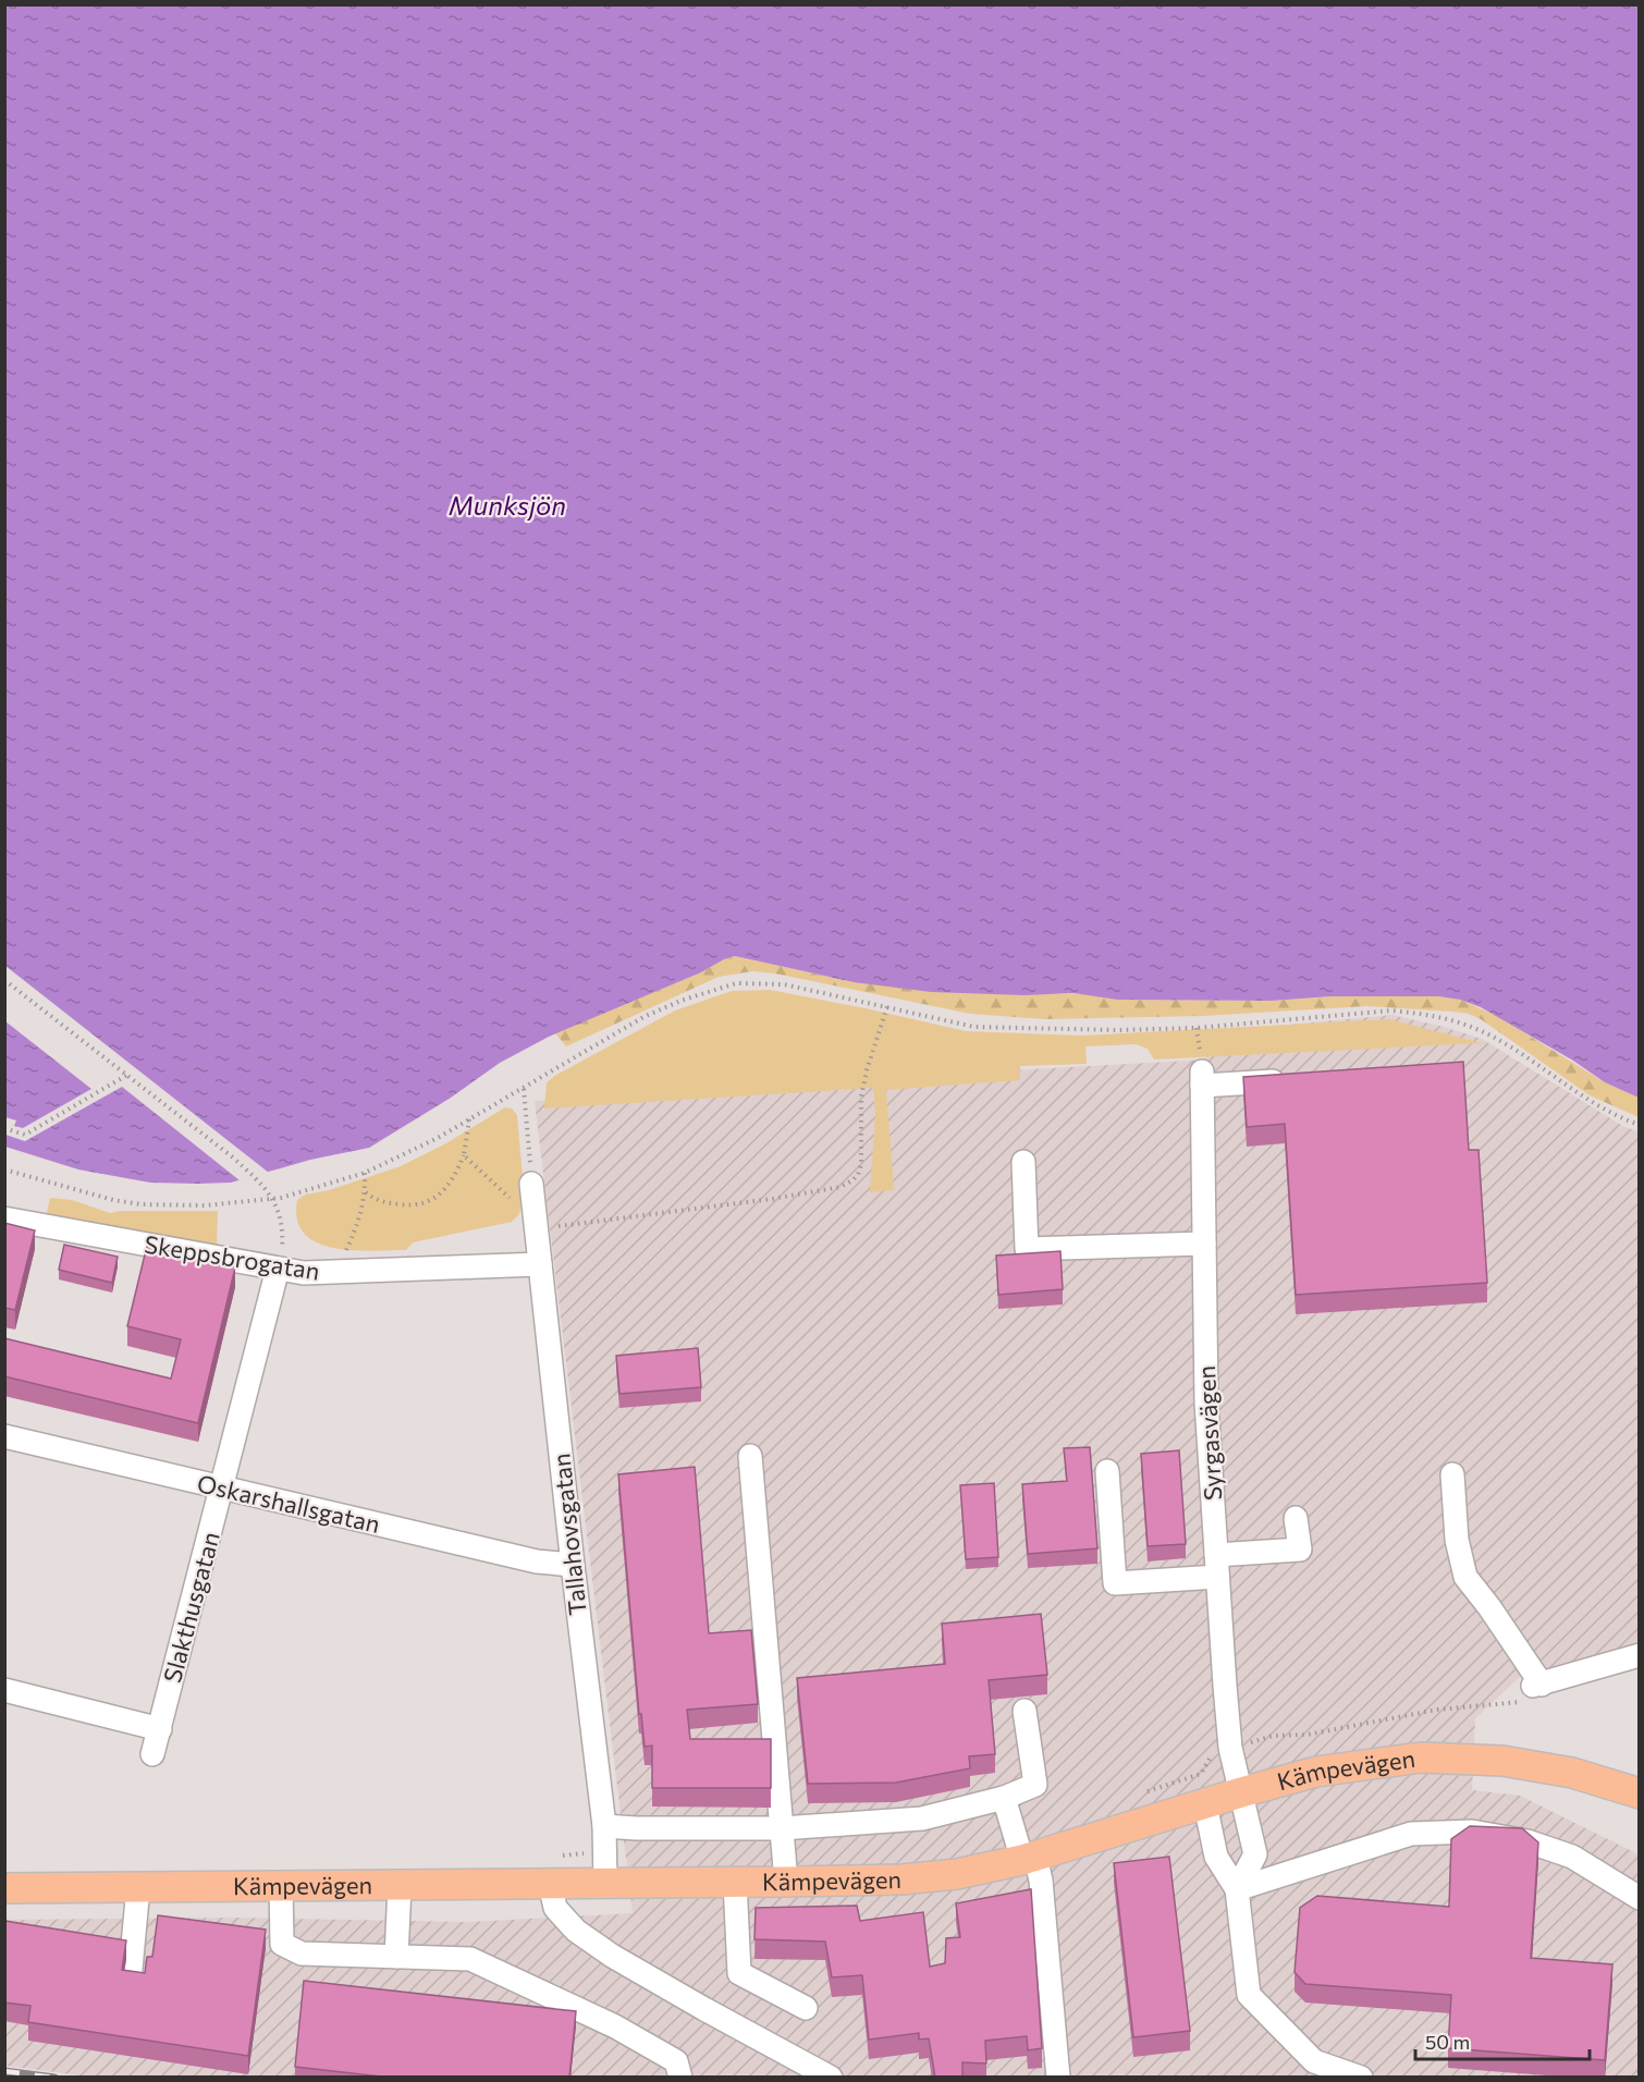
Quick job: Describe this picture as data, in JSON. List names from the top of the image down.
{
  "streets": {
    "main road": ["Kämpevägen"],
    "street": [
      "Skeppsbrogatan",
      "Syrgasvägen",
      "Oskarshallsgatan",
      "Tallahovsgatan",
      "Slakthusgatan"
    ]
  },
  "crossings": [
    ["Skeppsbrogatan", "Tallahovsgatan"],
    ["Skeppsbrogatan", "Slakthusgatan"],
    ["Syrgasvägen", "Kämpevägen"],
    ["Oskarshallsgatan", "Tallahovsgatan"],
    ["Oskarshallsgatan", "Slakthusgatan"],
    ["Tallahovsgatan", "Kämpevägen"]
  ],
  "water": ["Munksjön"],
  "scale_bar": "50 m"
}
